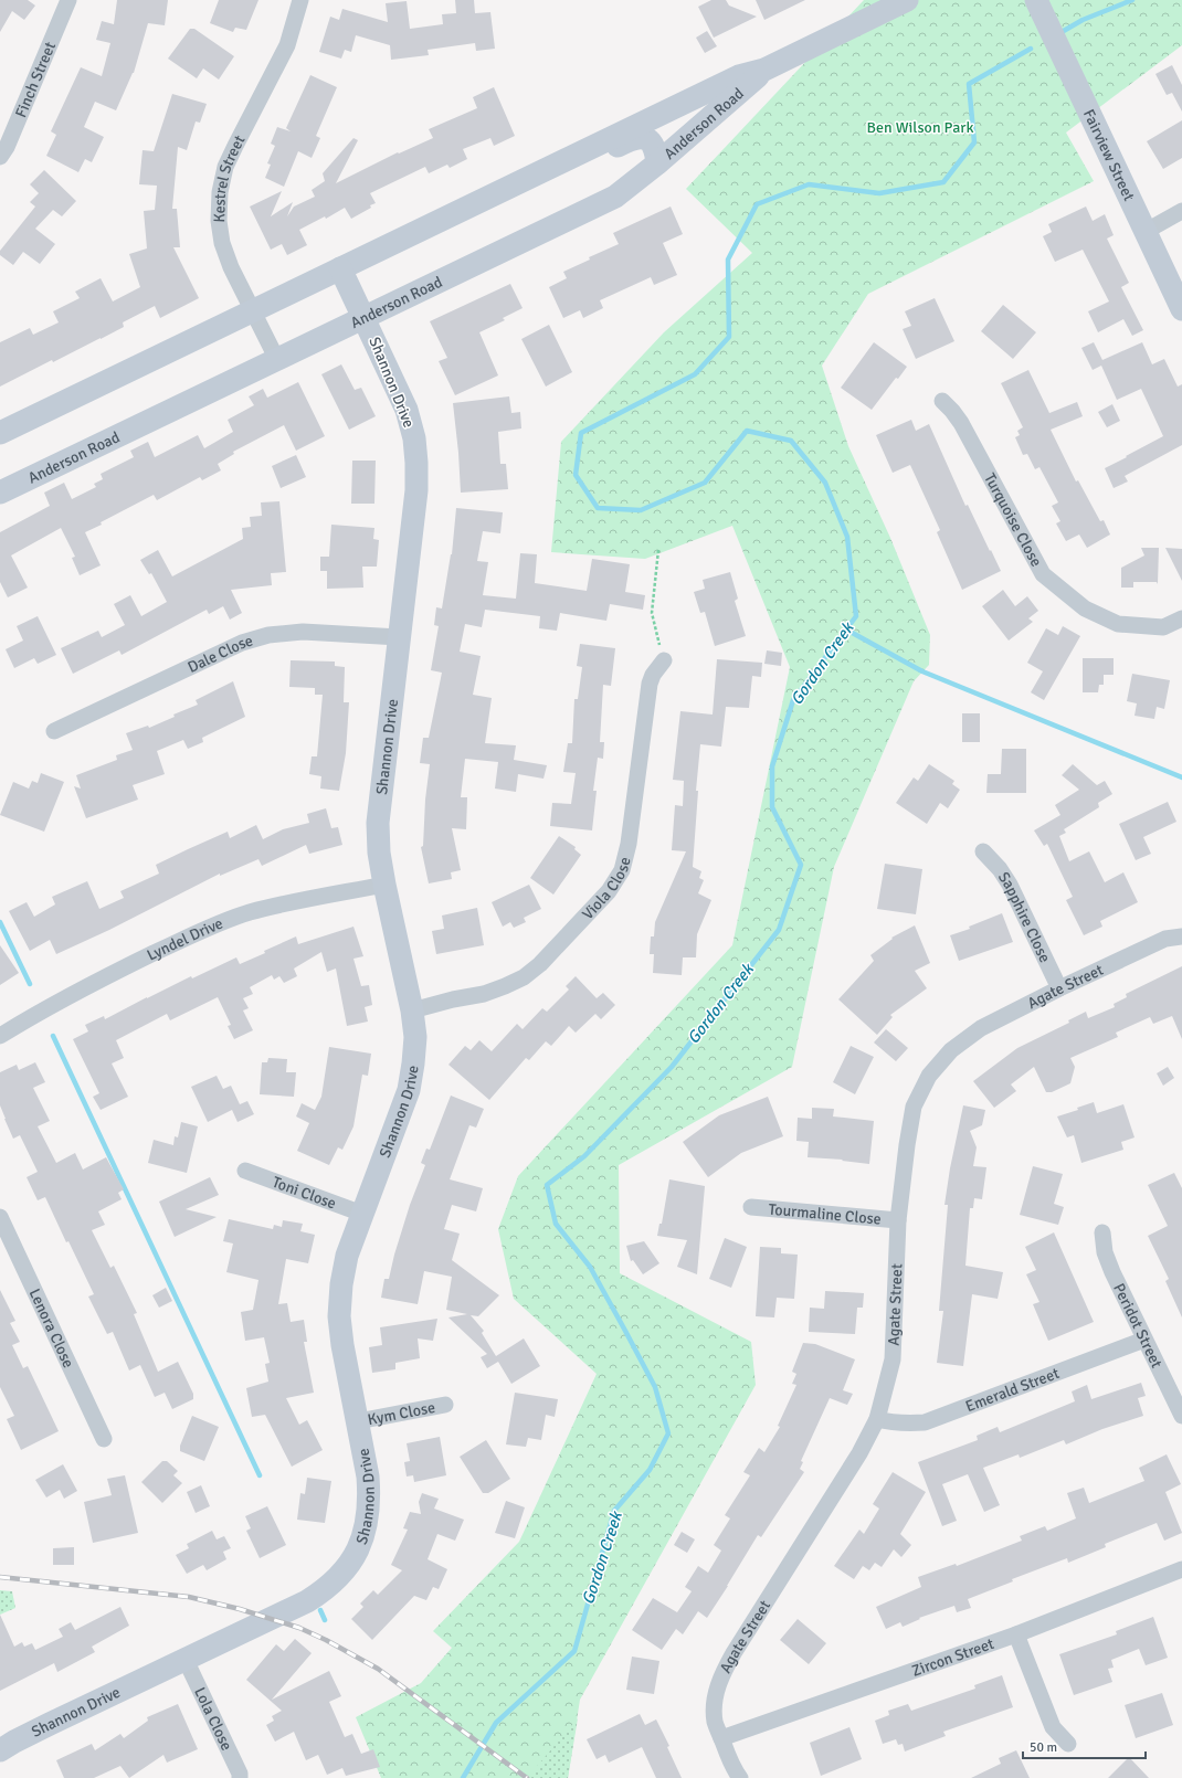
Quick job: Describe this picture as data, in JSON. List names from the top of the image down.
{
  "streets": {
    "street": [
      "Finch Street",
      "Anderson Road",
      "Fairview Street",
      "Kestrel Street",
      "Shannon Drive",
      "Turquoise Close",
      "Dale Close",
      "Viola Close",
      "Sapphire Close",
      "Lyndel Drive",
      "Agate Street",
      "Toni Close",
      "Tourmaline Close",
      "Peridot Street",
      "Lenora Close",
      "Emerald Street",
      "Kym Close",
      "Zircon Street",
      "Lola Close"
    ]
  },
  "crossings": [
    ["Anderson Road", "Kestrel Street"],
    ["Anderson Road", "Shannon Drive"],
    ["Shannon Drive", "Dale Close"],
    ["Shannon Drive", "Viola Close"],
    ["Shannon Drive", "Lyndel Drive"],
    ["Shannon Drive", "Toni Close"],
    ["Shannon Drive", "Kym Close"],
    ["Shannon Drive", "Lola Close"],
    ["Sapphire Close", "Agate Street"],
    ["Agate Street", "Tourmaline Close"],
    ["Agate Street", "Emerald Street"],
    ["Agate Street", "Zircon Street"],
    ["Peridot Street", "Emerald Street"]
  ],
  "water": ["Gordon Creek"],
  "parks": ["Ben Wilson Park"],
  "scale_bar": "50 m"
}
